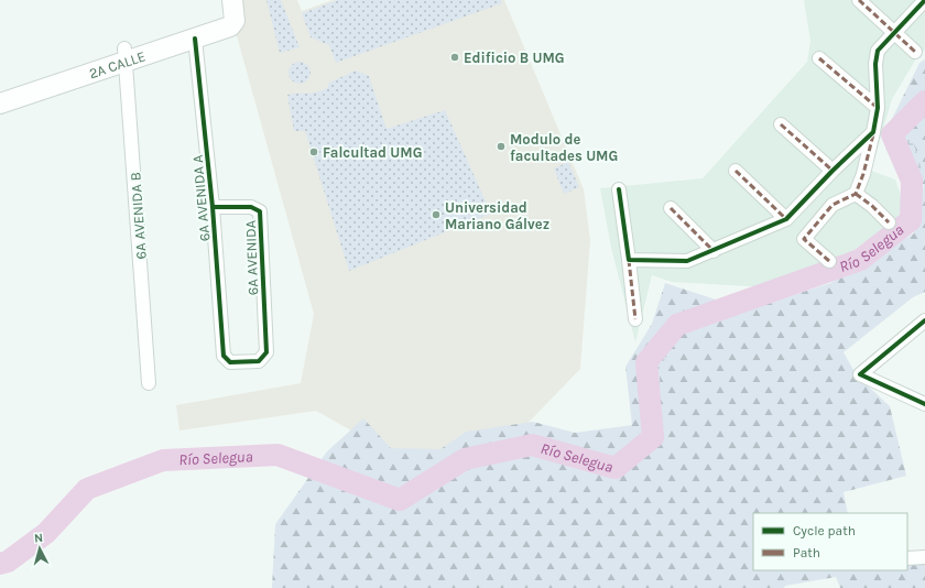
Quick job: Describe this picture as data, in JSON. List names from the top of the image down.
{
  "streets": {
    "street": [
      "2A CALLE",
      "6A AVENIDA A",
      "6A AVENIDA B",
      "6A AVENIDA"
    ]
  },
  "crossings": [
    ["2A CALLE", "6A AVENIDA A"],
    ["2A CALLE", "6A AVENIDA B"],
    ["6A AVENIDA A", "6A AVENIDA"]
  ],
  "water": ["Río Selegua"],
  "places": [
    "Edificio B UMG",
    "Modulo de facultades UMG",
    "Falcultad UMG",
    "Universidad Mariano Gálvez"
  ],
  "legend": ["Cycle path", "Path"],
  "north": "top"
}
